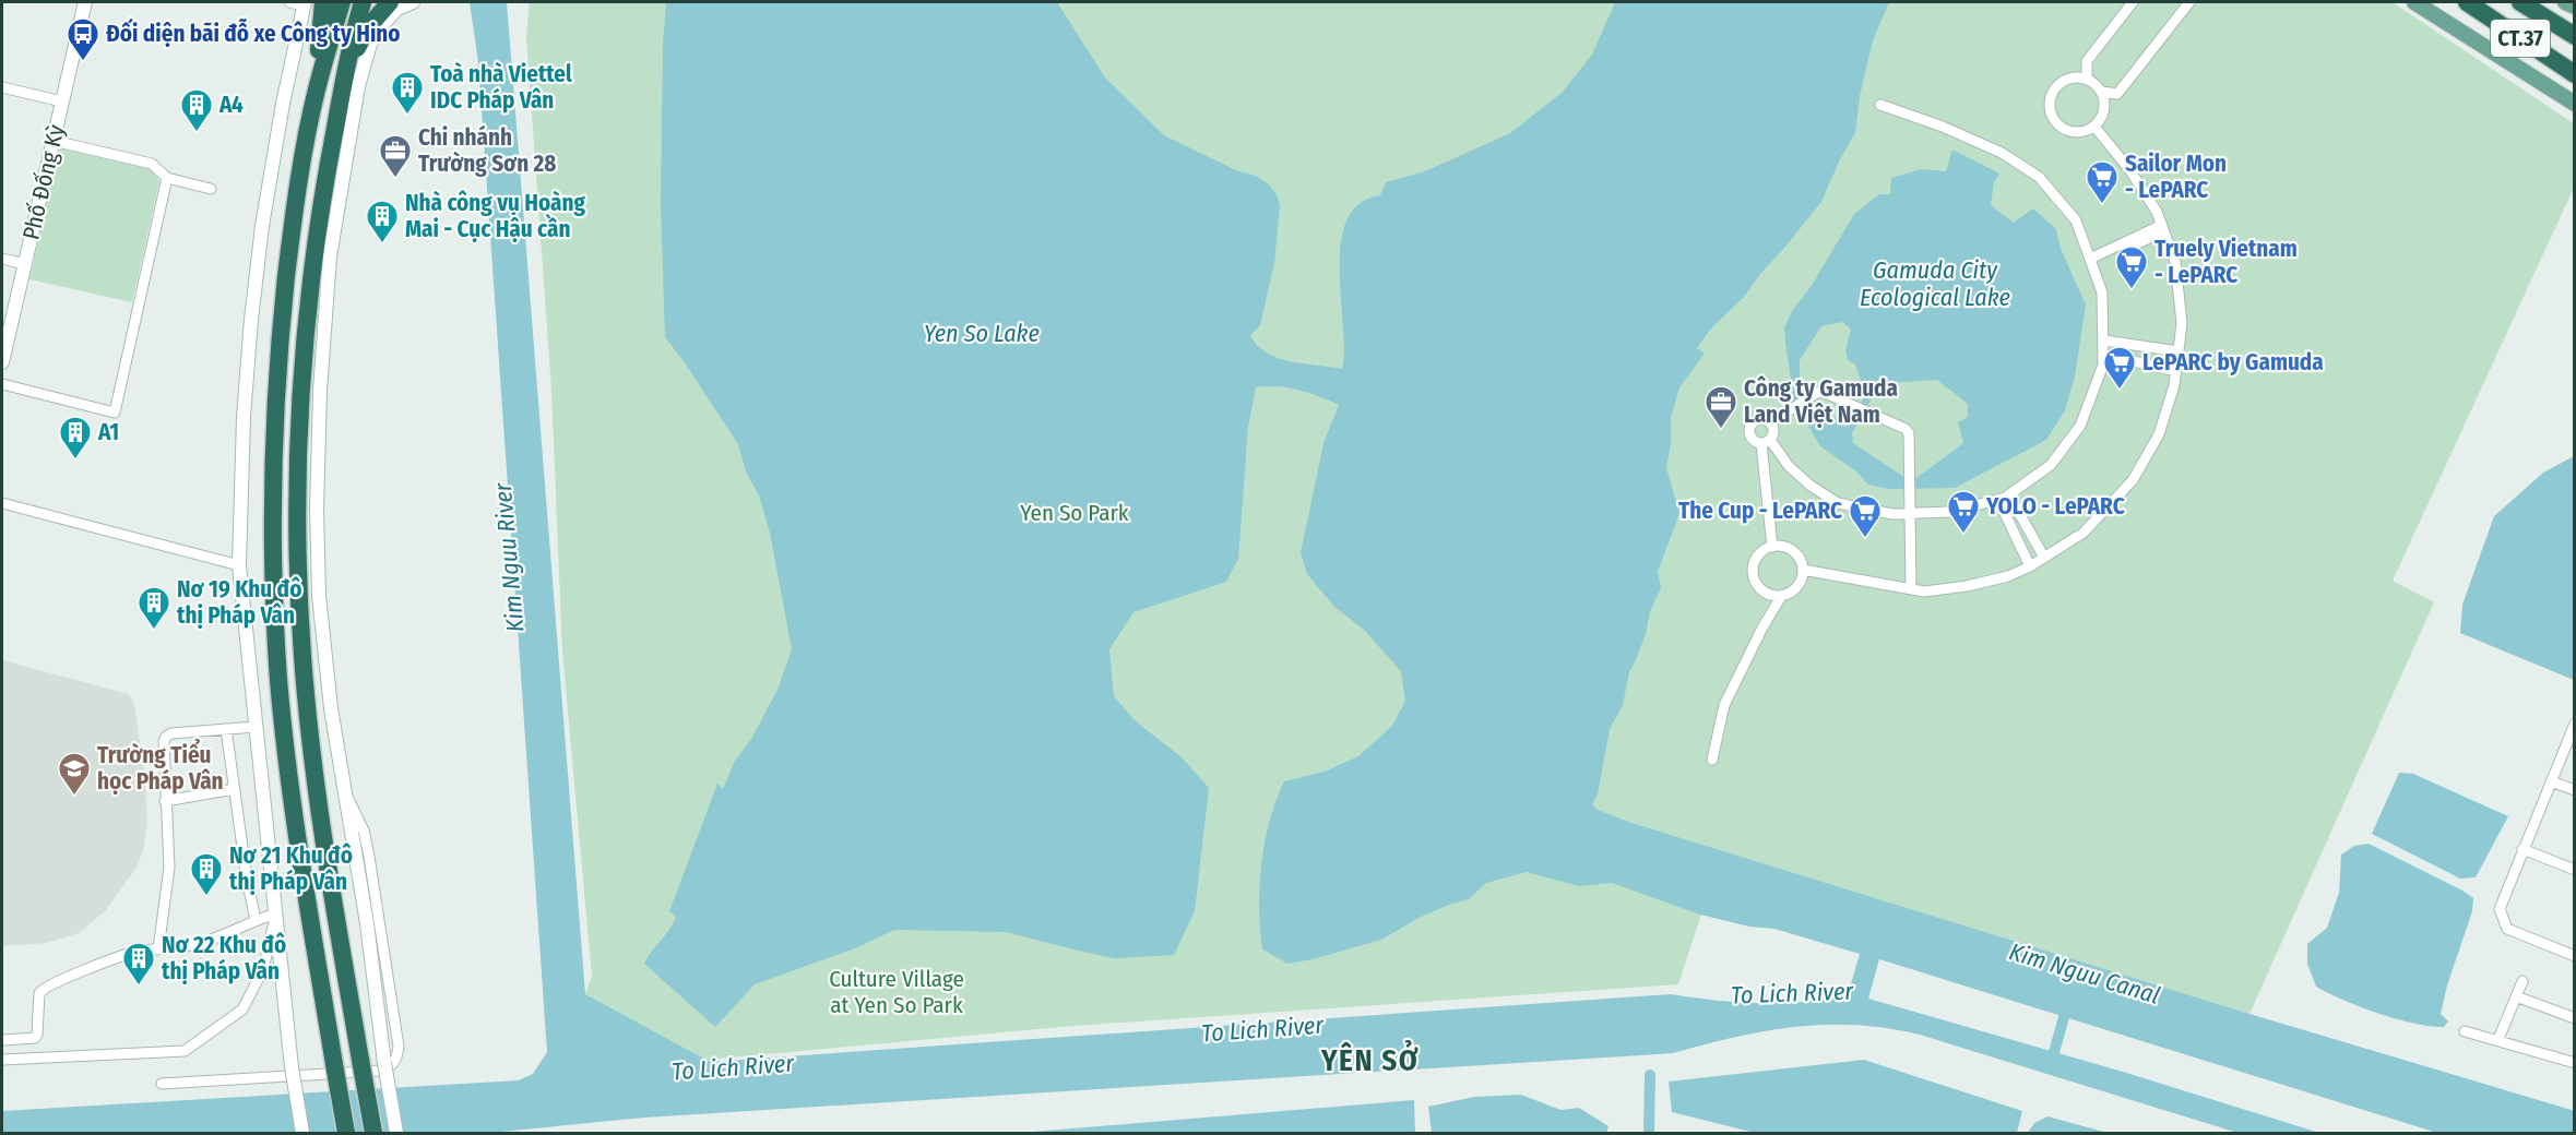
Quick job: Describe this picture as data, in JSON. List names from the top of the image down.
{
  "streets": {
    "highway": ["CT.37"],
    "street": ["Phố Đống Kỳ"]
  },
  "districts": ["YÊN SỞ"],
  "water": [
    "Gamuda City Ecological Lake",
    "Yen So Lake",
    "Kim Nguu River",
    "Kim Nguu Canal",
    "To Lich River"
  ],
  "parks": ["Yen So Park", "Culture Village at Yen So Park"],
  "places": {
    "bus stop": ["Đối diện bãi đỗ xe Công ty Hino"],
    "building": [
      "Toà nhà Viettel IDC Pháp Vân",
      "A4",
      "Nhà công vụ Hoàng Mai - Cục Hậu cần",
      "A1",
      "Nơ 19 Khu đô thị Pháp Vân",
      "Nơ 21 Khu đô thị Pháp Vân",
      "Nơ 22 Khu đô thị Pháp Vân"
    ],
    "office": ["Chi nhánh Trường Sơn 28", "Công ty Gamuda Land Việt Nam"],
    "supermarket": [
      "Sailor Mon - LePARC",
      "Truely Vietnam - LePARC",
      "LePARC by Gamuda",
      "YOLO - LePARC",
      "The Cup - LePARC"
    ],
    "school or university": ["Trường Tiểu học Pháp Vân"]
  }
}
